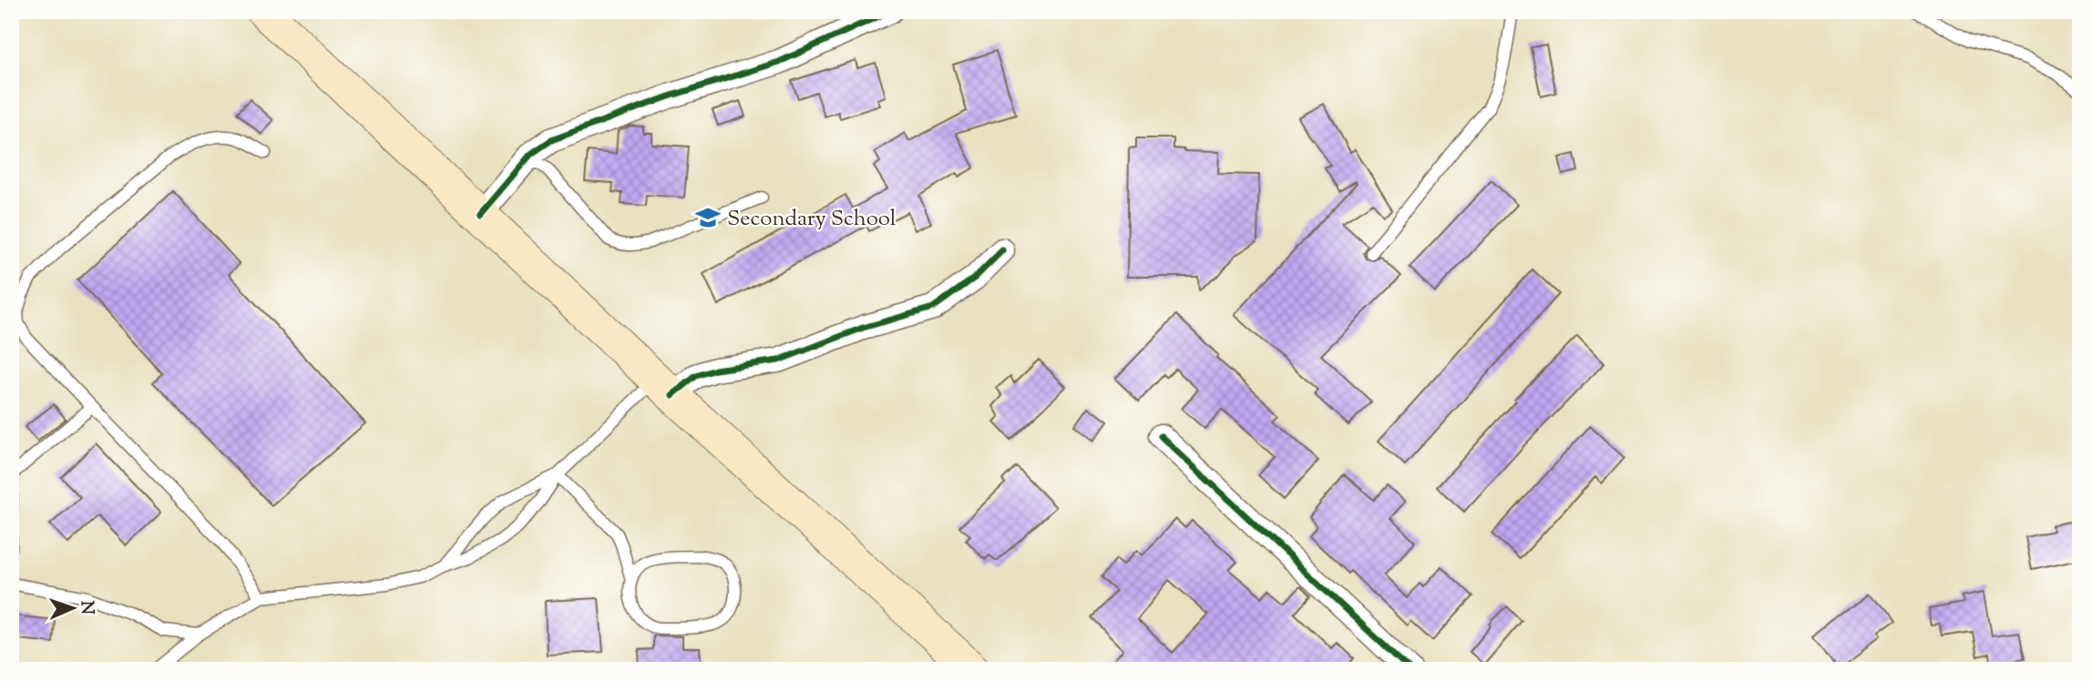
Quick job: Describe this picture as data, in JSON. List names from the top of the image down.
{
  "places": {
    "school or university": ["Secondary School"]
  },
  "north": "right"
}
